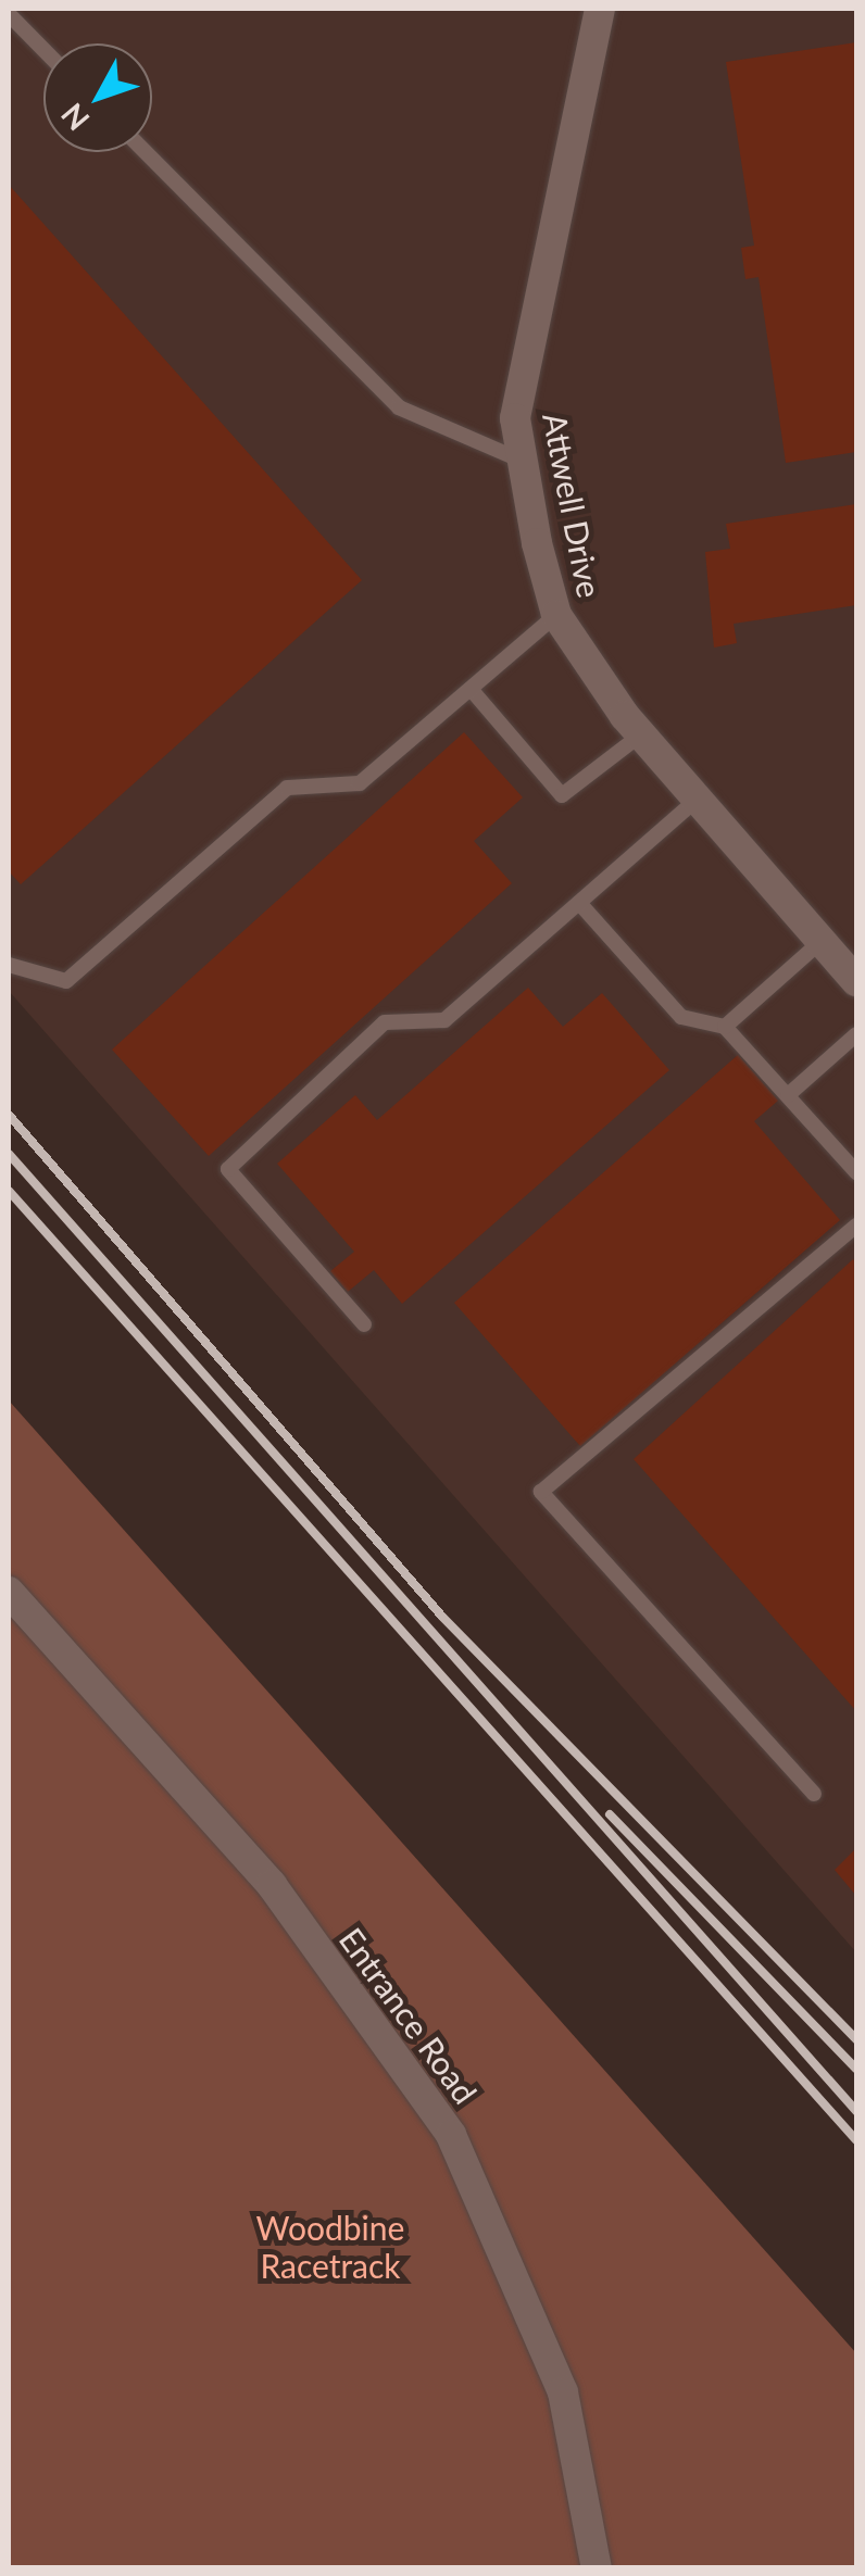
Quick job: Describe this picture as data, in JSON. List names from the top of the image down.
{
  "streets": {
    "street": ["Attwell Drive", "Entrance Road"]
  },
  "parks": ["Woodbine Racetrack"],
  "north": "bottom left"
}
